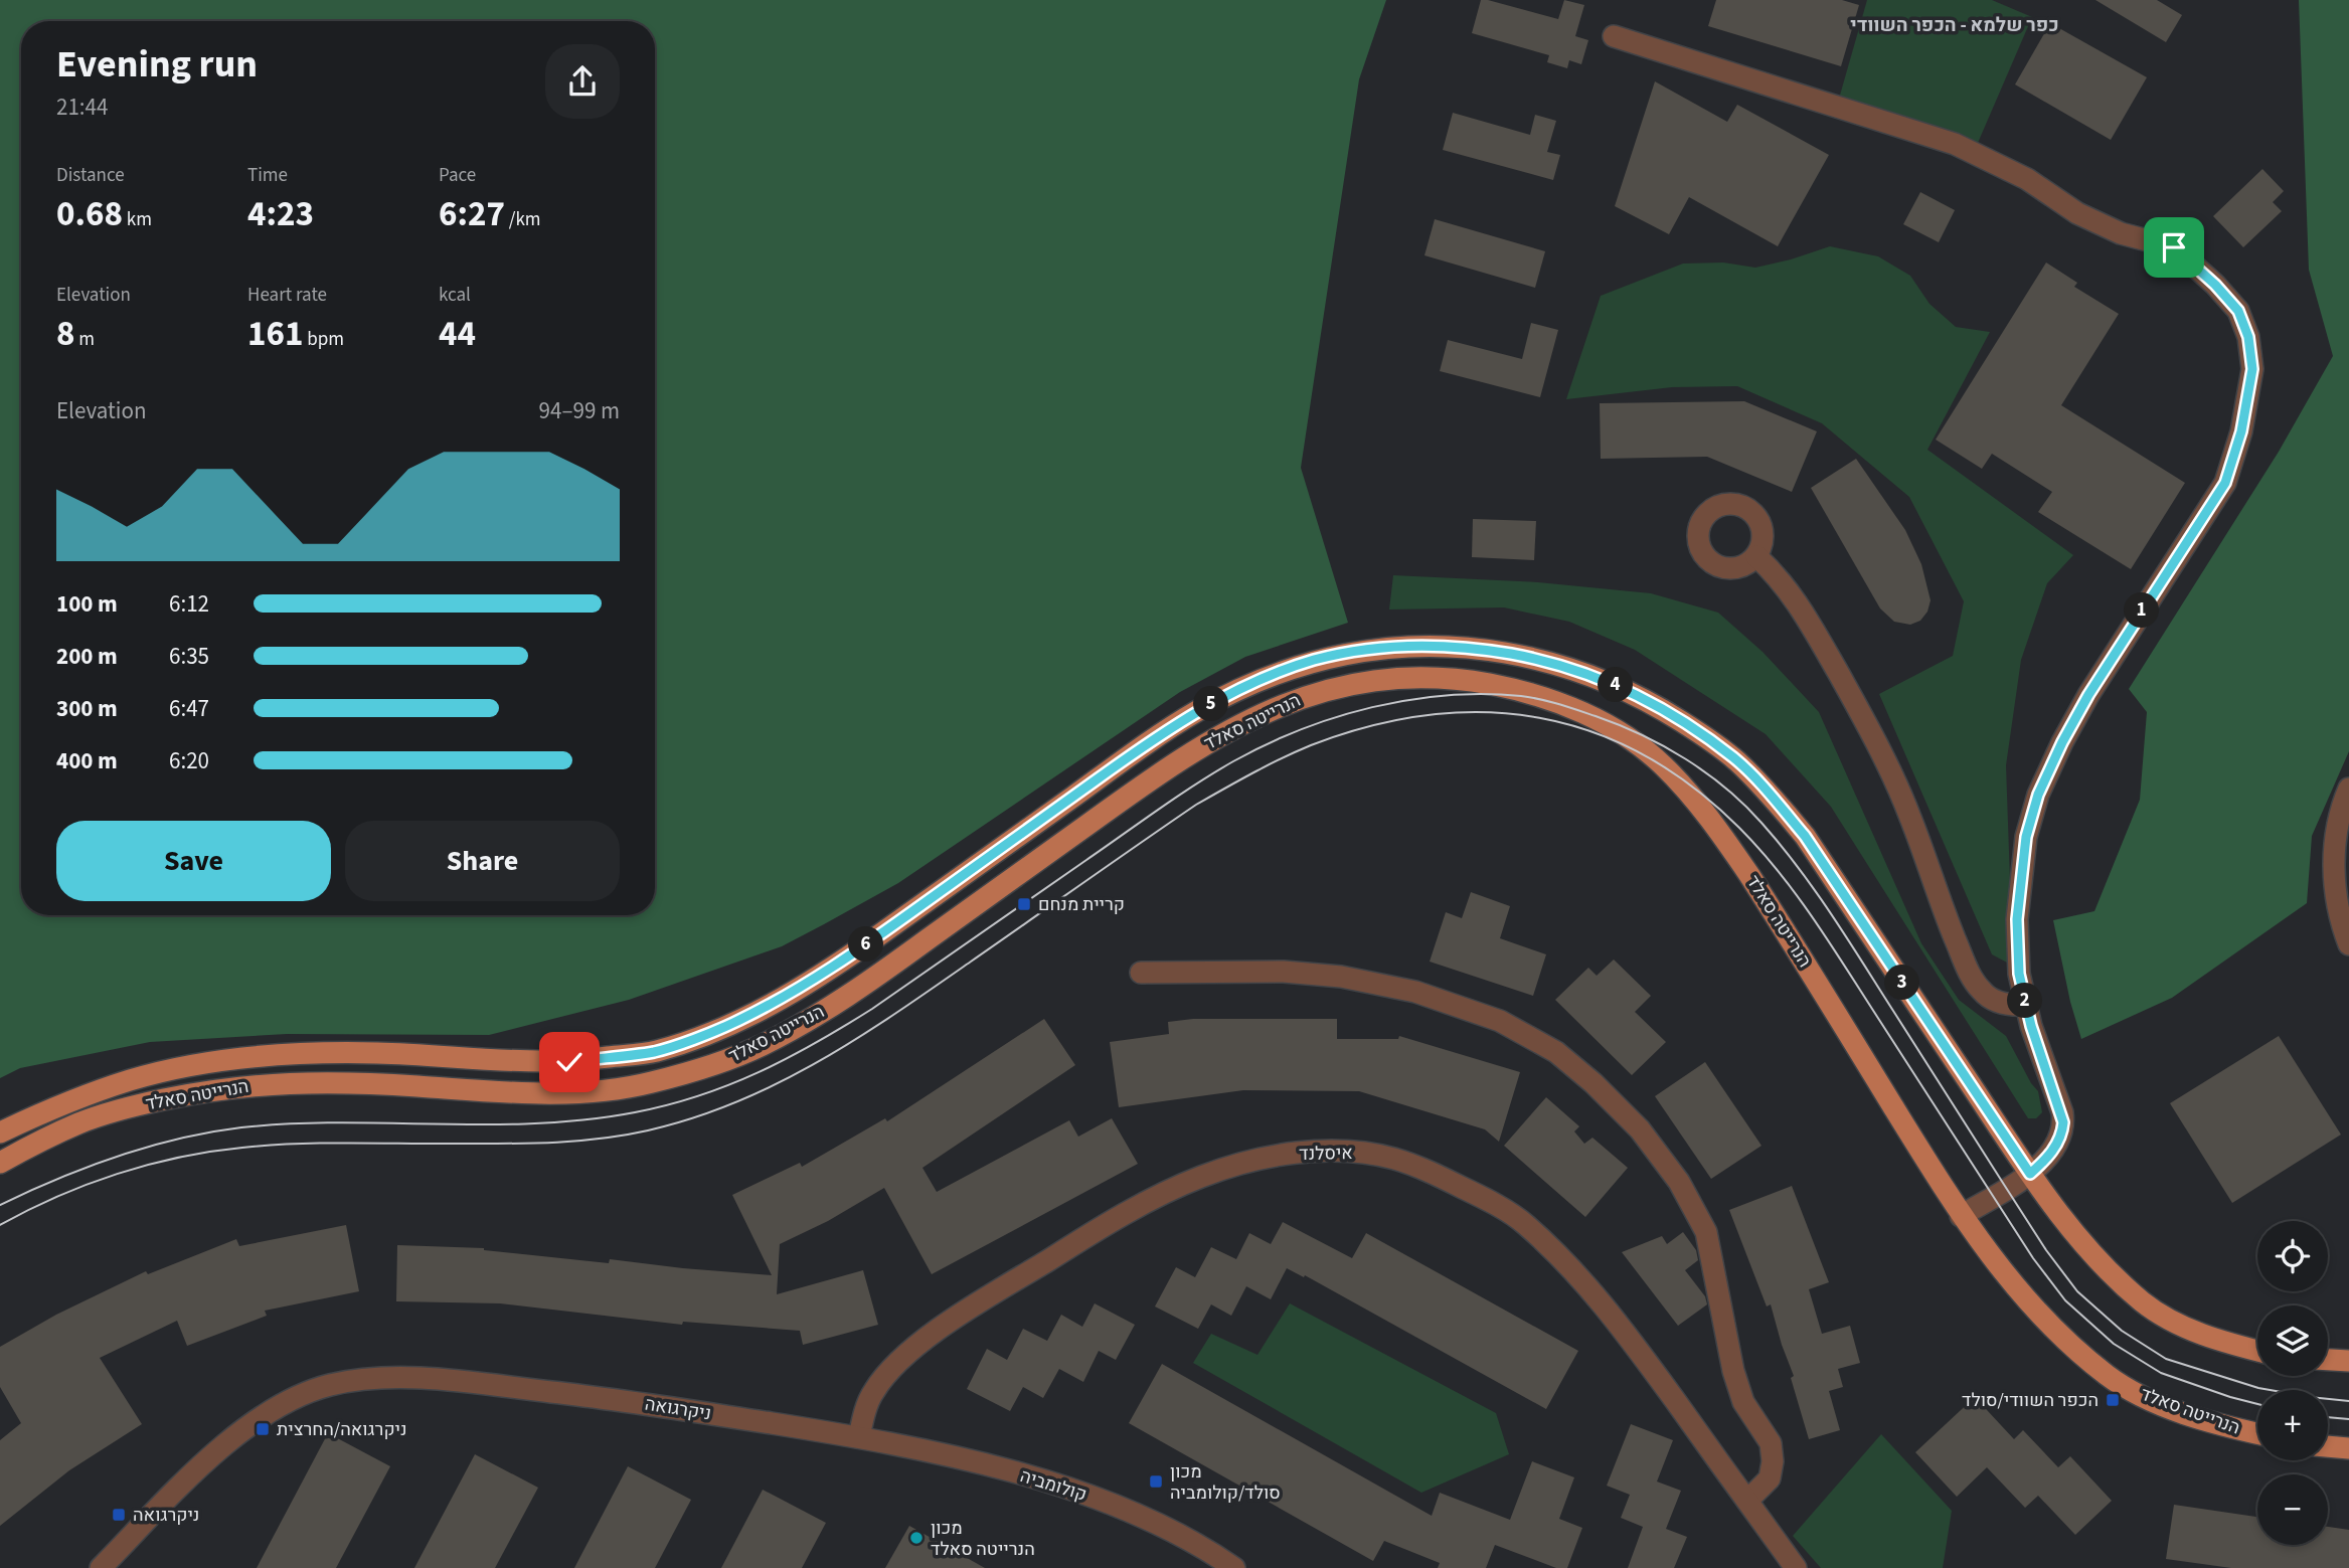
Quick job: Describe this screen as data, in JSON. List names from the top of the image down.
{
  "streets": {
    "main road": ["הנרייטה סאלד"],
    "street": ["איסלנד", "ניקרגואה", "קולומביה"]
  },
  "crossings": [
    ["איסלנד", "ניקרגואה"],
    ["איסלנד", "קולומביה"],
    ["ניקרגואה", "קולומביה"]
  ],
  "districts": ["כפר שלמא - הכפר השוודי"],
  "places": {
    "transit": [
      "קריית מנחם",
      "הכפר השוודי/סולד",
      "ניקרגואה/החרצית",
      "מכון סולד/קולומביה",
      "ניקרגואה"
    ],
    "other": ["מכון הנרייטה סאלד"]
  },
  "page": {
    "heading": ["Evening run", "21:44"],
    "stats": [
      ["Distance", "0.68 km"],
      ["Time", "4:23"],
      ["Pace", "6:27 /km"],
      ["Elevation", "8 m"],
      ["Heart rate", "161 bpm"],
      ["kcal", "44"]
    ],
    "chart": ["Elevation", "94–99 m"],
    "list": [
      {
        "name": "100 m",
        "note": "6:12"
      },
      {
        "name": "200 m",
        "note": "6:35"
      },
      {
        "name": "300 m",
        "note": "6:47"
      },
      {
        "name": "400 m",
        "note": "6:20"
      }
    ],
    "pins": [
      "1",
      "4",
      "5",
      "6",
      "3",
      "2"
    ],
    "buttons": ["Save", "Share"],
    "map_buttons": ["+", "−"]
  }
}
